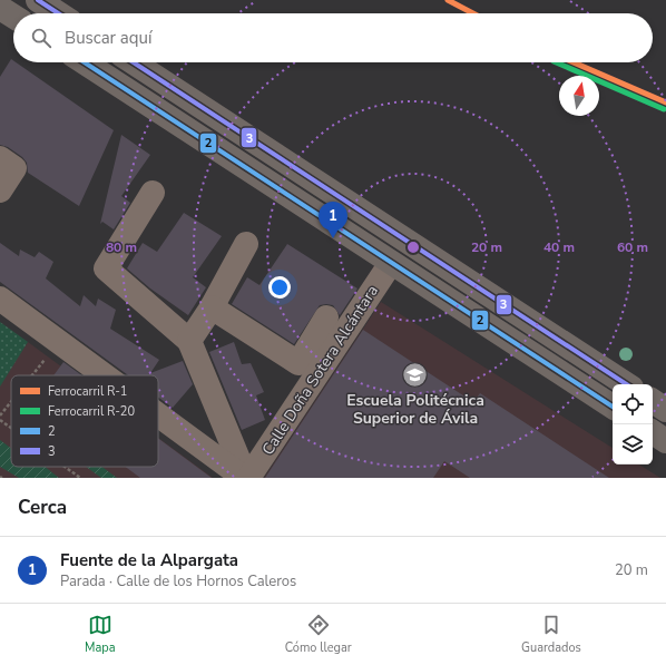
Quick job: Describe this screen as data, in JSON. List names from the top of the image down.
{
  "streets": {
    "street": ["Calle Doña Sotera Alcántara"]
  },
  "places": {
    "school or university": ["Escuela Politécnica Superior de Ávila"]
  },
  "lines": [
    "rail line R-1",
    "transit line 3",
    "rail line R-20",
    "transit line 2"
  ],
  "legend": [
    "Ferrocarril R-1",
    "Ferrocarril R-20",
    "2",
    "3"
  ],
  "north": "top",
  "page": {
    "search": "Buscar aquí",
    "pins": "1",
    "heading": "Cerca",
    "list": [
      {
        "mark": "1",
        "name": "Fuente de la Alpargata",
        "note": "Parada · Calle de los Hornos Caleros",
        "value": "20 m"
      }
    ],
    "nav": ["Mapa", "Cómo llegar", "Guardados"]
  },
  "rings": [
    "20 m",
    "40 m",
    "60 m",
    "80 m"
  ]
}
